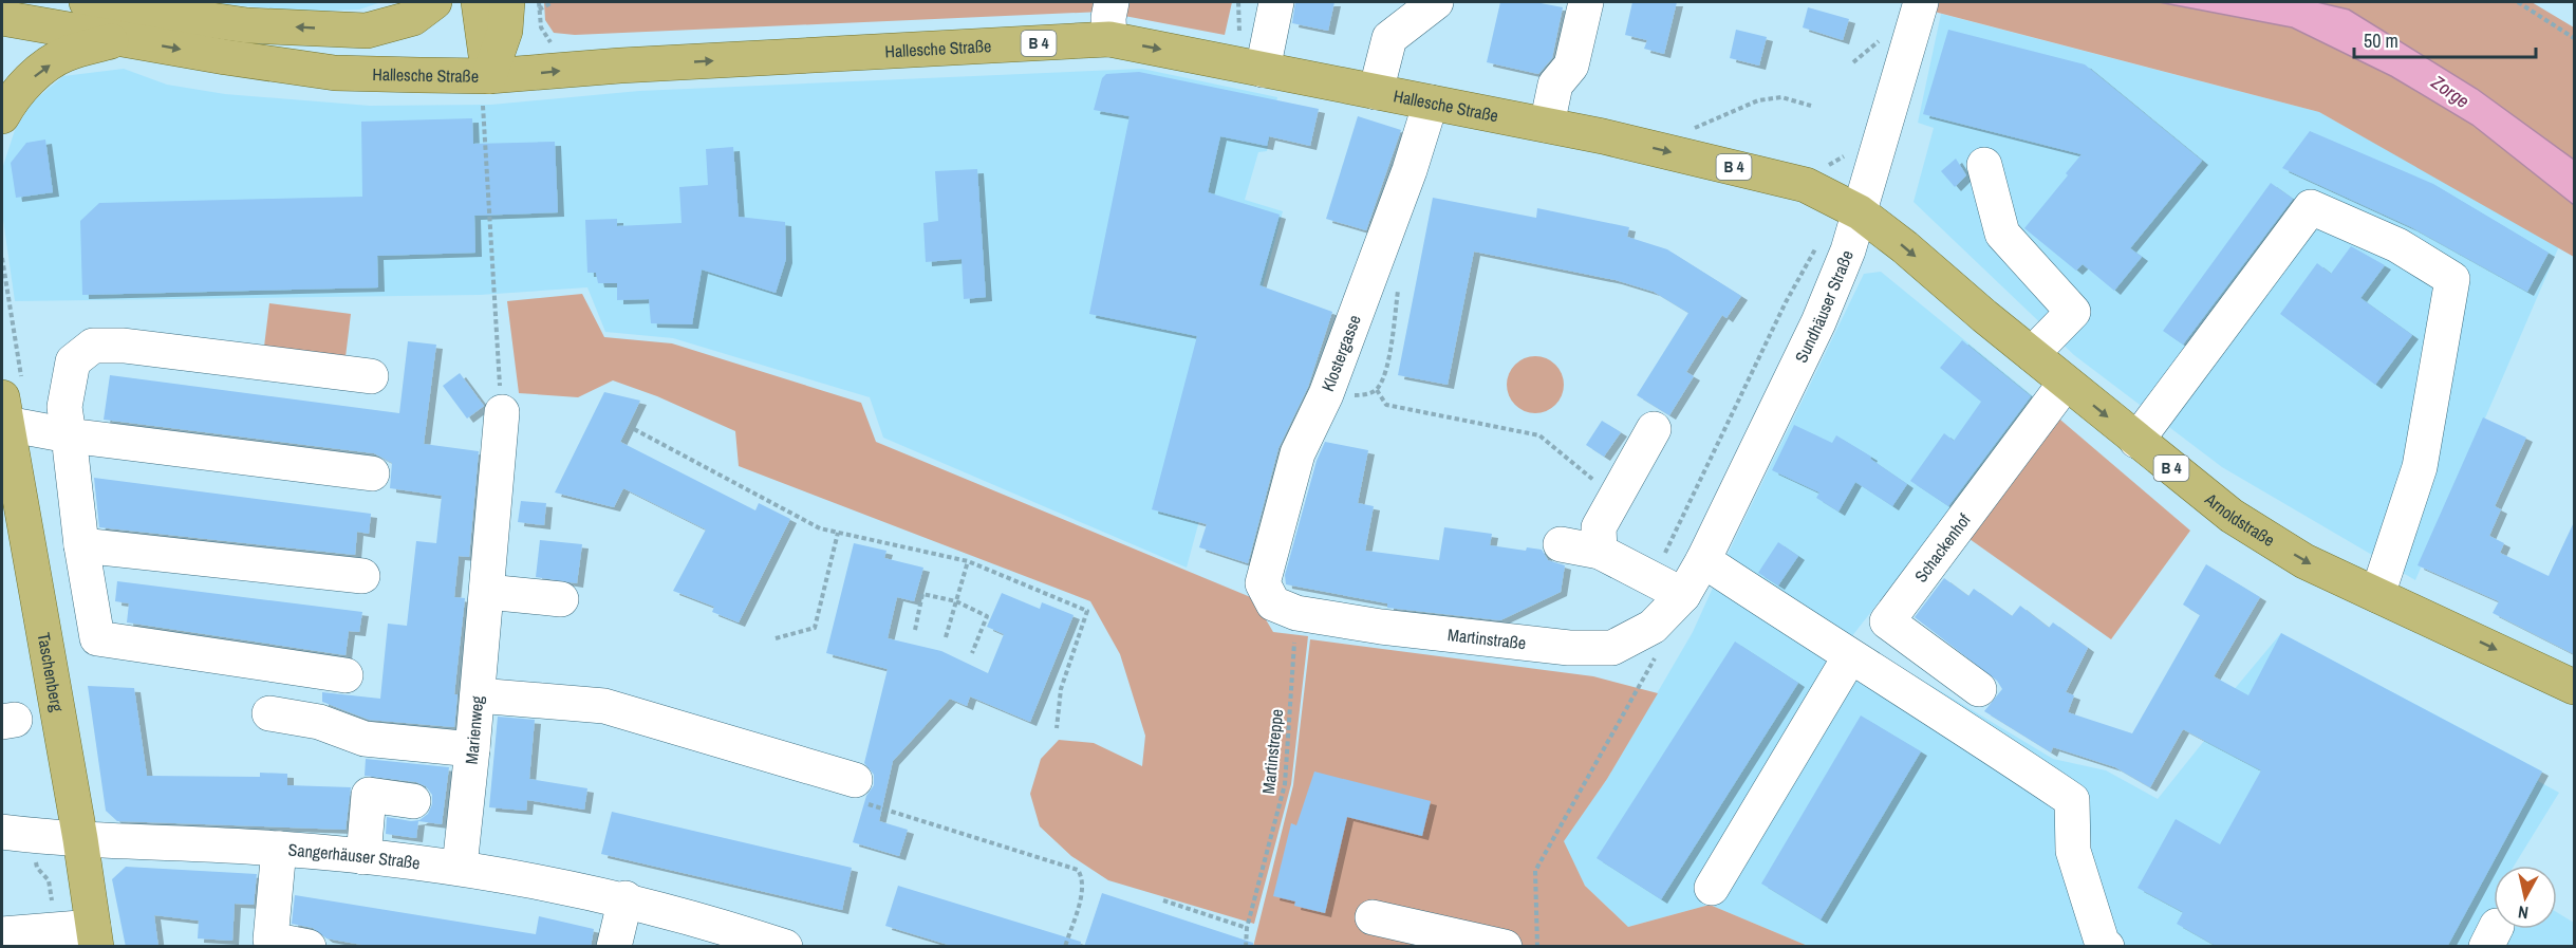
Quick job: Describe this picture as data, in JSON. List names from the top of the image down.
{
  "streets": {
    "main road": [
      "B 4",
      "Hallesche Straße",
      "Arnoldstraße",
      "Taschenberg"
    ],
    "street": [
      "Sundhäuser Straße",
      "Klostergasse",
      "Schackenhof",
      "Martinstraße",
      "Marienweg",
      "Sangerhäuser Straße"
    ],
    "path": ["Martinstreppe"]
  },
  "crossings": [
    ["Hallesche Straße", "Sundhäuser Straße"],
    ["Hallesche Straße", "Klostergasse"],
    ["Hallesche Straße", "Arnoldstraße"],
    ["Sundhäuser Straße", "Arnoldstraße"],
    ["Sundhäuser Straße", "Martinstraße"],
    ["Klostergasse", "Martinstraße"],
    ["Klostergasse", "Martinstreppe"],
    ["Arnoldstraße", "Schackenhof"],
    ["Martinstraße", "Martinstreppe"],
    ["Taschenberg", "Sangerhäuser Straße"],
    ["Marienweg", "Sangerhäuser Straße"]
  ],
  "one_way": ["Hallesche Straße", "Arnoldstraße"],
  "water": ["Zorge"],
  "scale_bar": "50 m",
  "north": "bottom"
}
